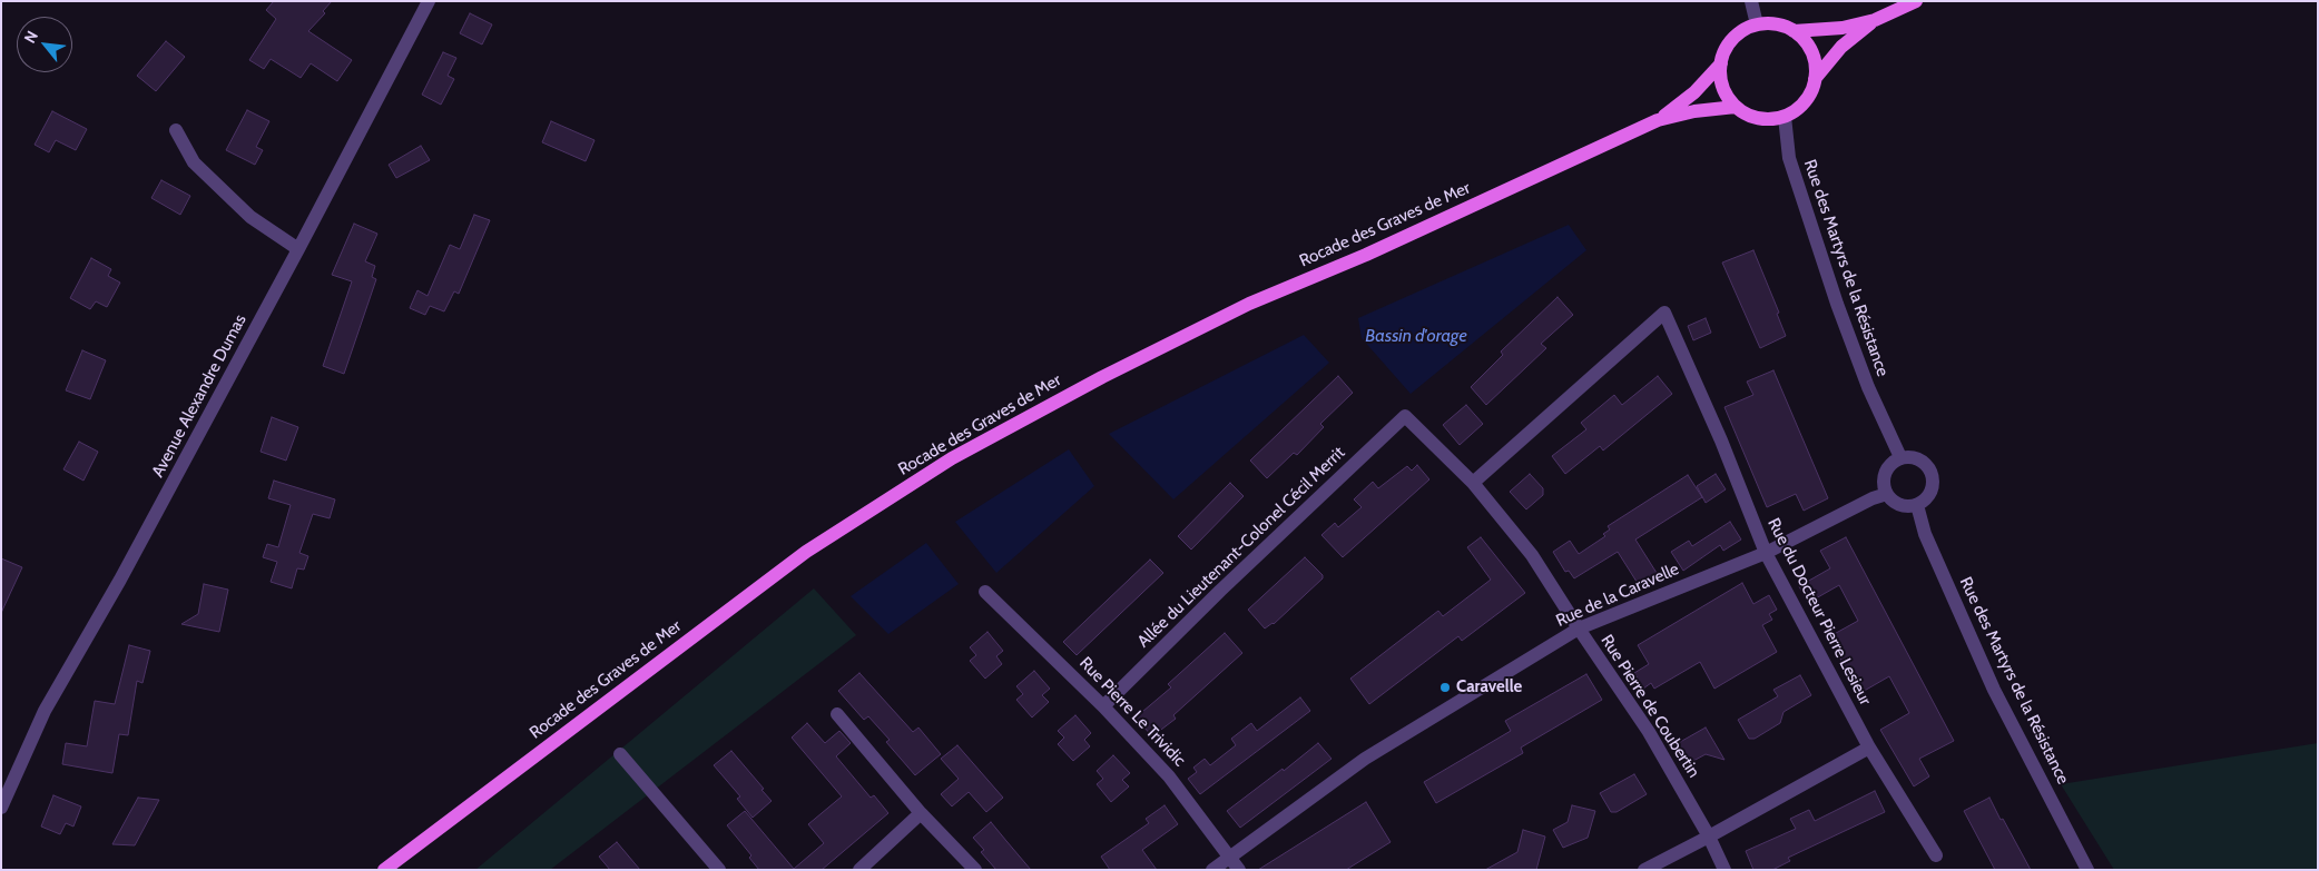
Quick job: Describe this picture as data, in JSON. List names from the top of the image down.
{
  "streets": {
    "main road": ["Rocade des Graves de Mer"],
    "street": [
      "Rue des Martyrs de la Résistance",
      "Avenue Alexandre Dumas",
      "Allée du Lieutenant-Colonel Cécil Merrit",
      "Rue de la Caravelle",
      "Rue du Docteur Pierre Lesieur",
      "Rue Pierre de Coubertin",
      "Rue Pierre Le Trividic"
    ]
  },
  "crossings": [
    ["Rocade des Graves de Mer", "Rue des Martyrs de la Résistance"],
    ["Rue des Martyrs de la Résistance", "Rue de la Caravelle"],
    ["Allée du Lieutenant-Colonel Cécil Merrit", "Rue Pierre de Coubertin"],
    ["Allée du Lieutenant-Colonel Cécil Merrit", "Rue Pierre Le Trividic"],
    ["Rue de la Caravelle", "Rue du Docteur Pierre Lesieur"],
    ["Rue de la Caravelle", "Rue Pierre de Coubertin"],
    ["Rue de la Caravelle", "Rue Pierre Le Trividic"],
    ["Rue du Docteur Pierre Lesieur", "Rue Pierre de Coubertin"]
  ],
  "water": ["Bassin d'orage"],
  "places": ["Caravelle"],
  "north": "top left"
}
